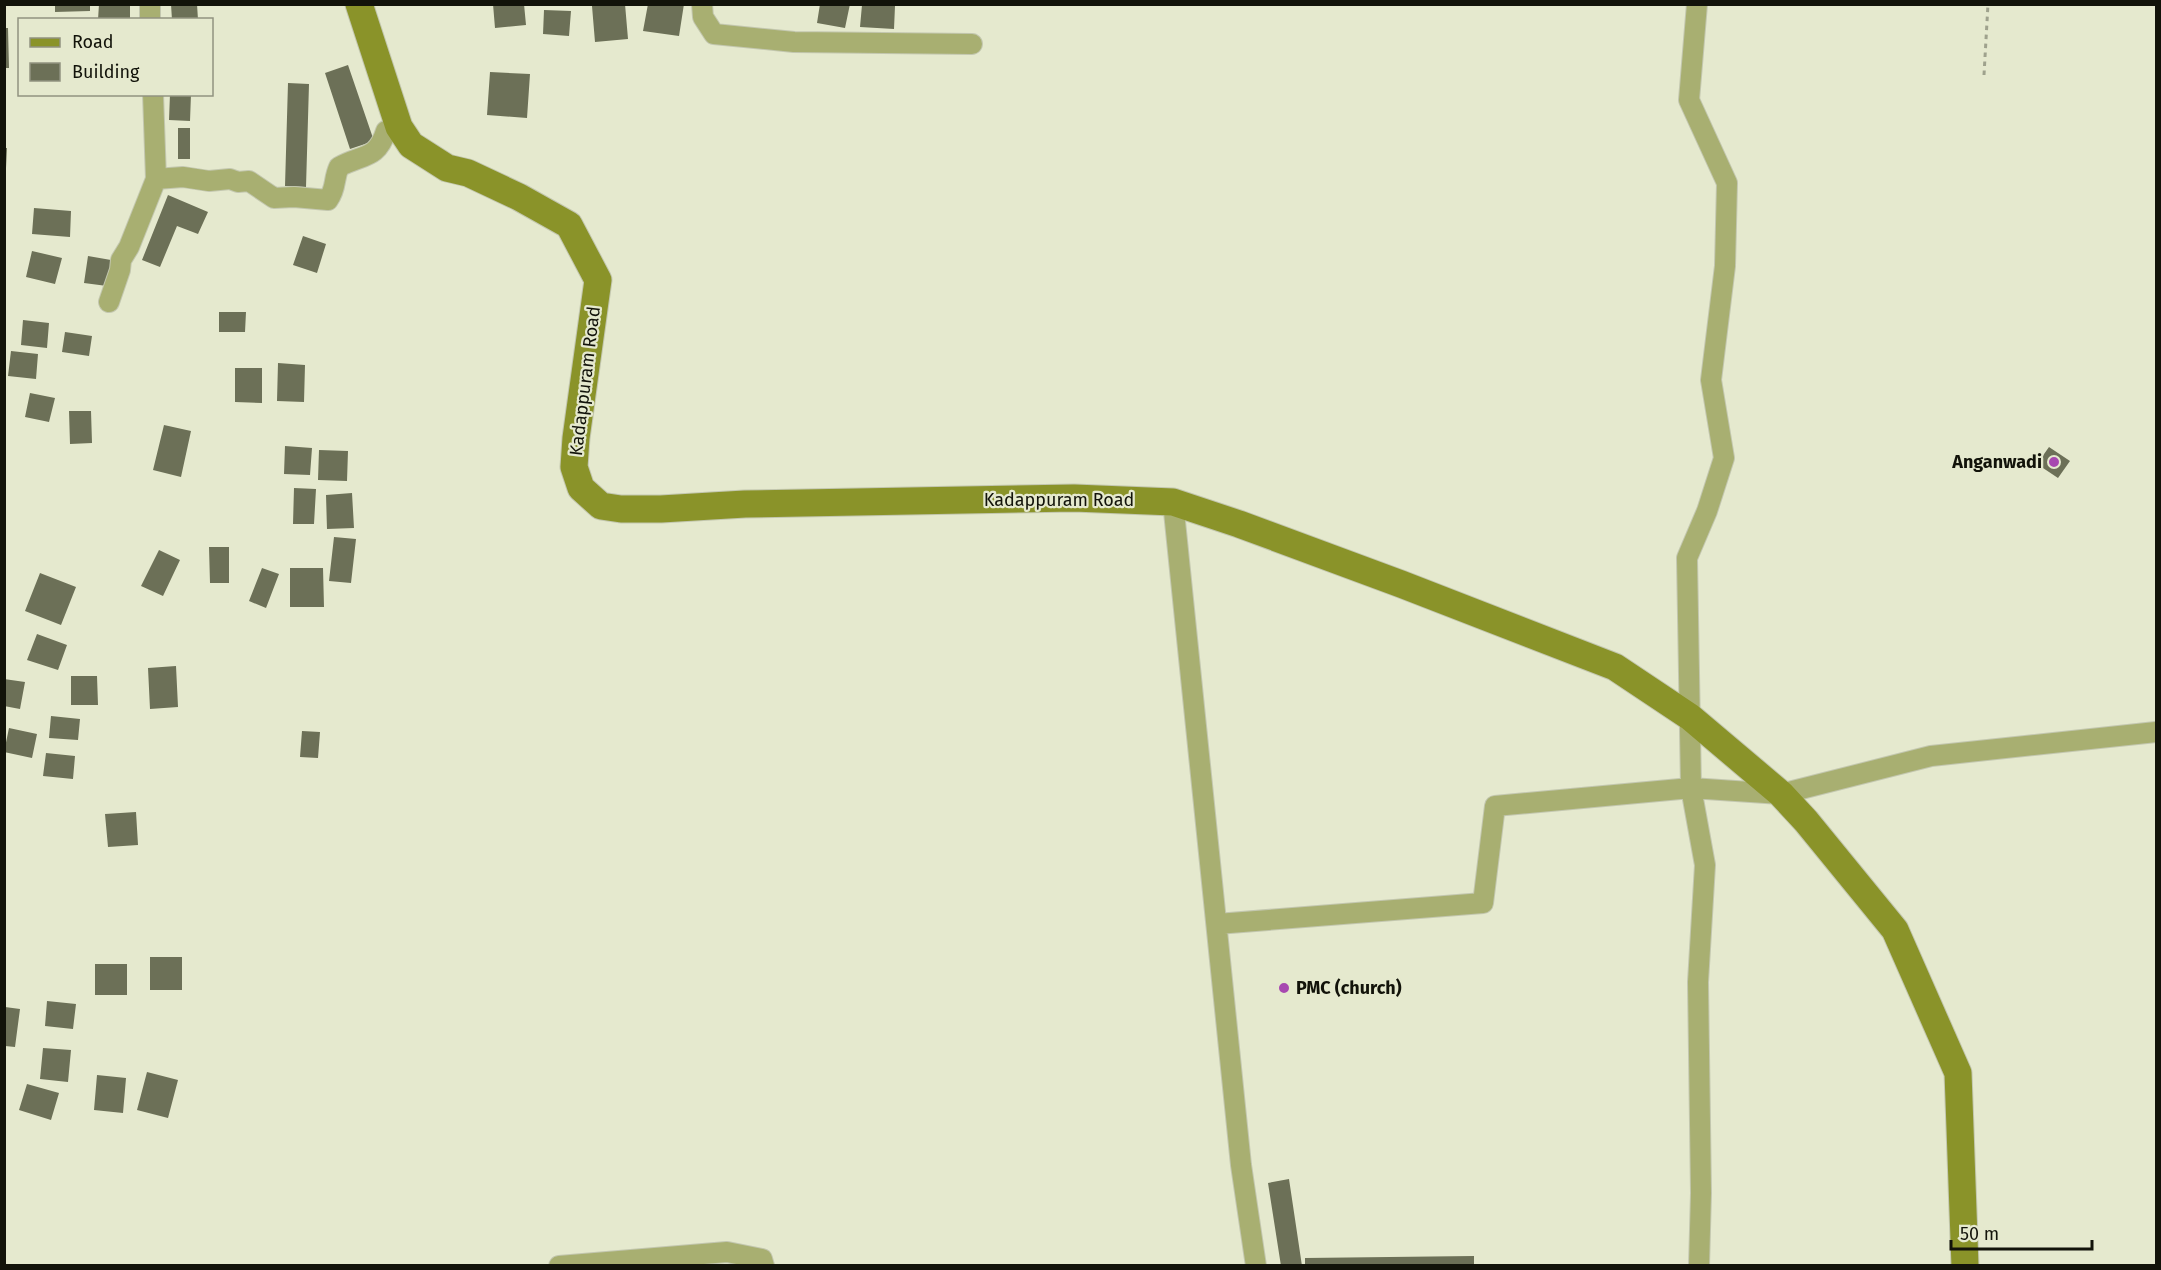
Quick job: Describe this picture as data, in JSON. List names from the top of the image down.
{
  "streets": {
    "main road": ["Kadappuram Road"]
  },
  "places": ["Anganwadi", "PMC (church)"],
  "legend": ["Road", "Building"],
  "scale_bar": "50 m"
}
